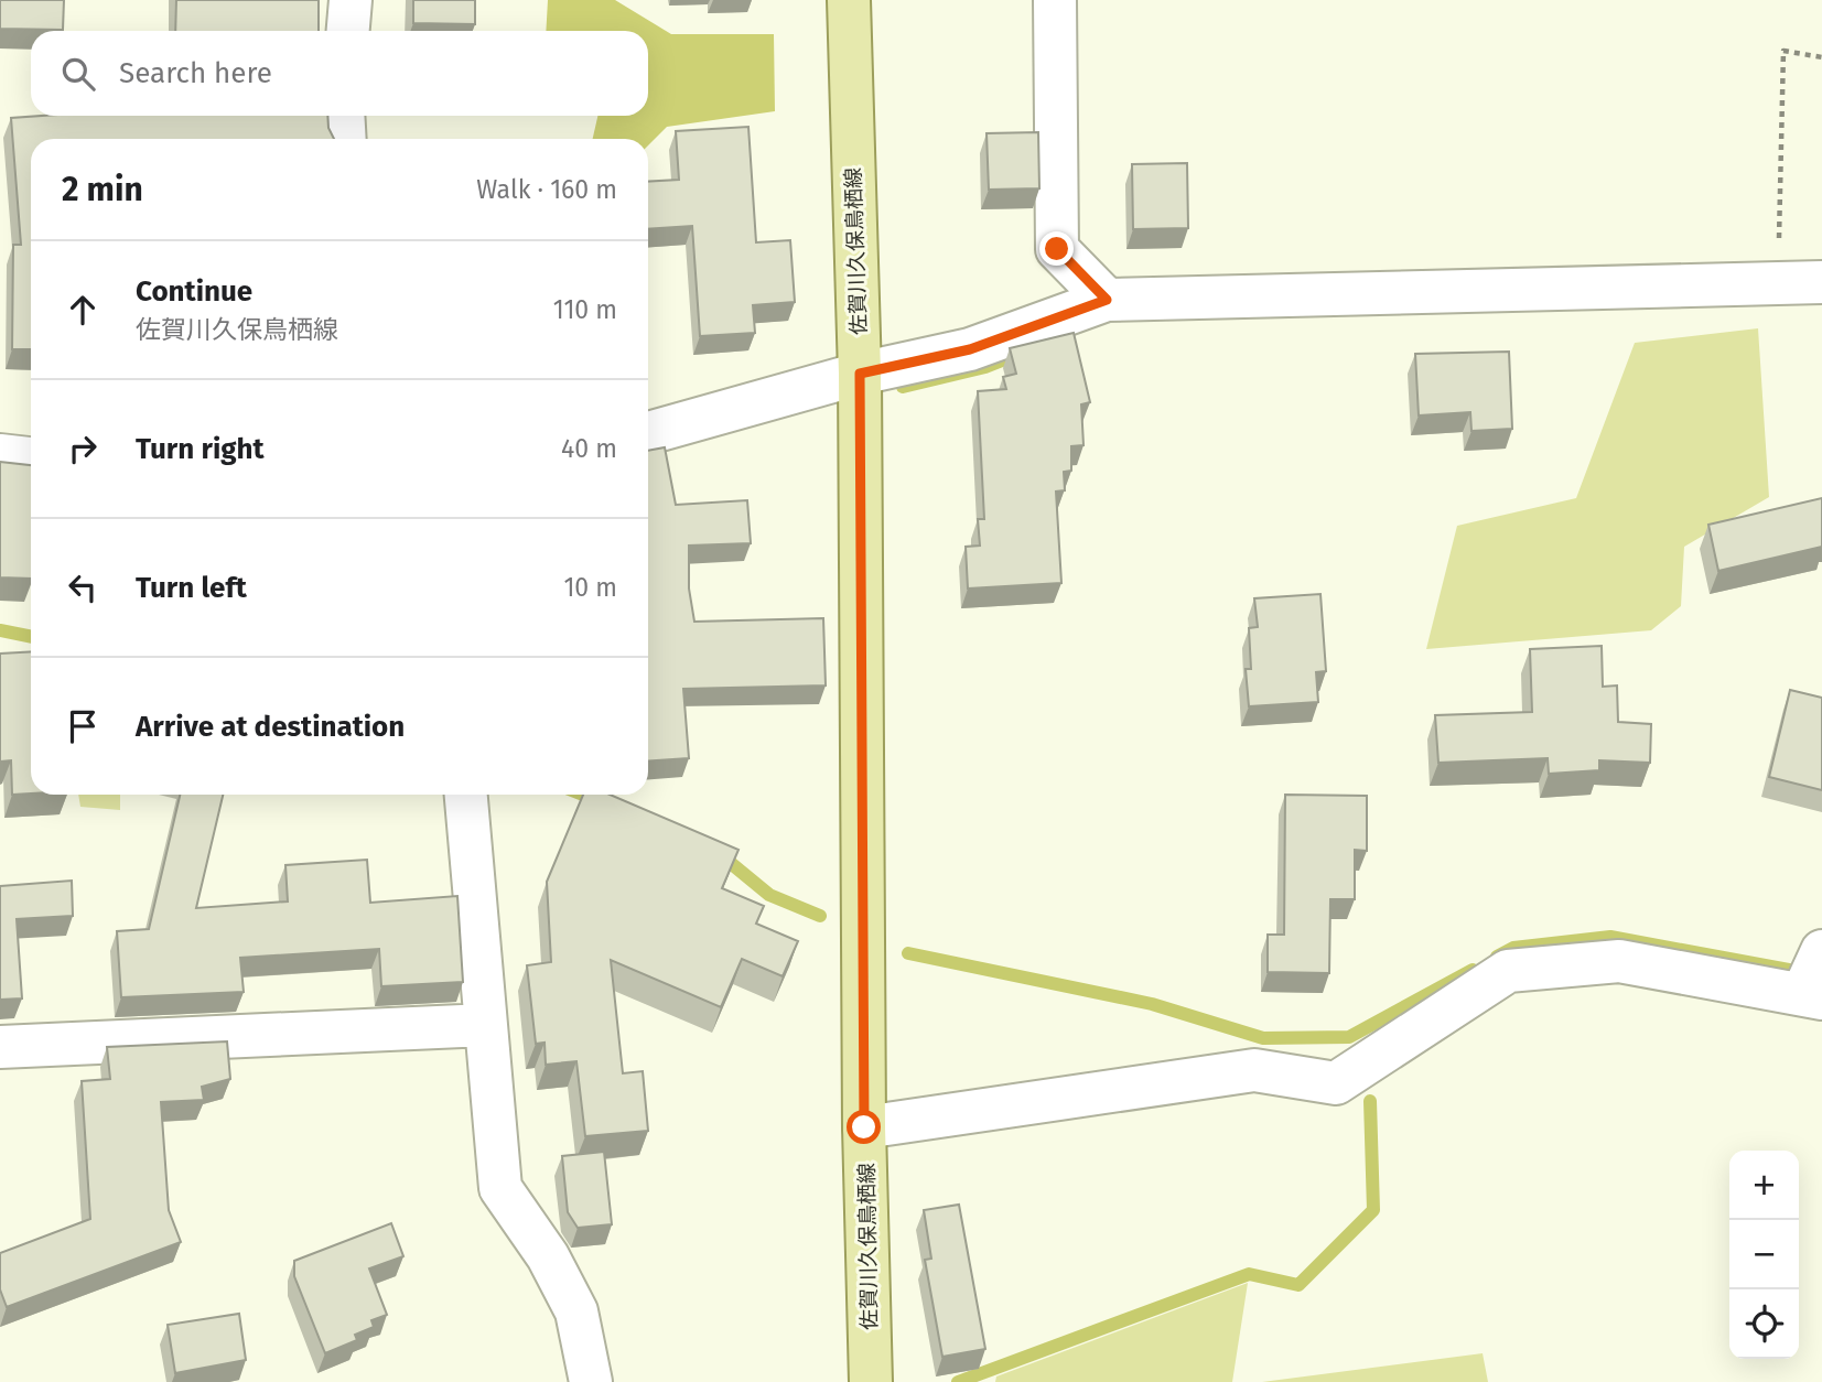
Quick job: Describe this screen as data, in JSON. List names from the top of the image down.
{
  "streets": {
    "main road": ["佐賀川久保鳥栖線"]
  },
  "page": {
    "search": "Search here",
    "heading": ["2 min", "Walk · 160 m"],
    "list": [
      ["Continue", "佐賀川久保鳥栖線", "110 m"],
      ["Turn right", "40 m"],
      ["Turn left", "10 m"],
      "Arrive at destination"
    ],
    "map_buttons": ["+", "−"]
  }
}
